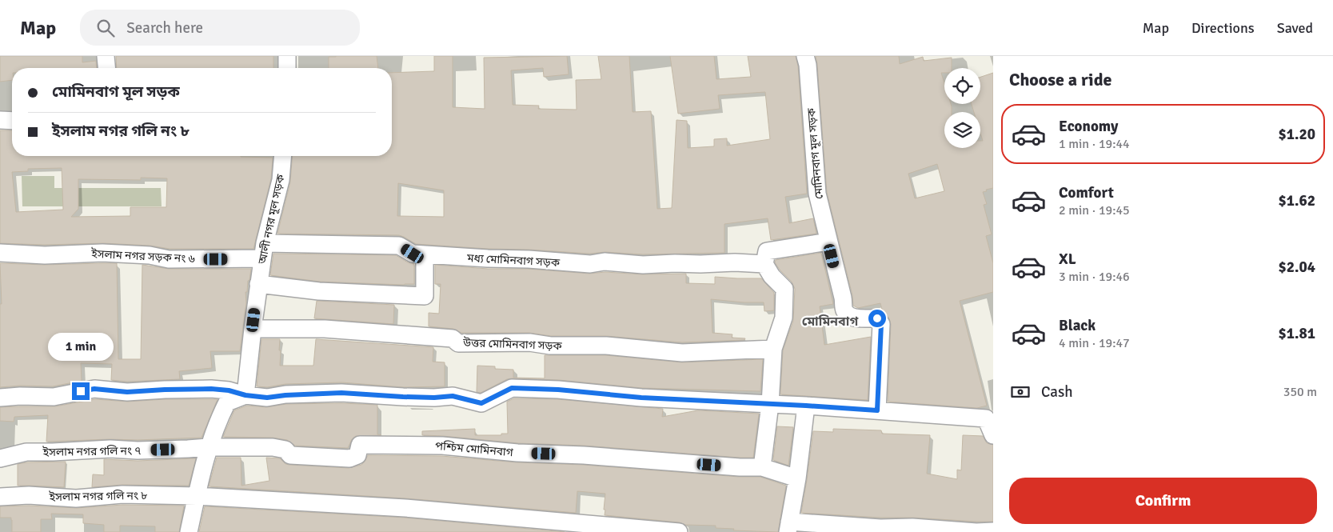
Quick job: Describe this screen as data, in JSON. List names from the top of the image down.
{
  "streets": {
    "street": [
      "মোমিনবাগ মূল সড়ক",
      "আলী নগর মূল সড়ক",
      "ইসলাম নগর সড়ক নং ৬",
      "মধ্য মোমিনবাগ সড়ক",
      "উত্তর মোমিনবাগ সড়ক",
      "পশ্চিম মোমিনবাগ",
      "ইসলাম নগর গলি নং ৭",
      "ইসলাম নগর গলি নং ৮"
    ]
  },
  "crossings": [
    ["আলী নগর মূল সড়ক", "ইসলাম নগর সড়ক নং ৬"],
    ["আলী নগর মূল সড়ক", "মধ্য মোমিনবাগ সড়ক"],
    ["আলী নগর মূল সড়ক", "উত্তর মোমিনবাগ সড়ক"],
    ["ইসলাম নগর সড়ক নং ৬", "মধ্য মোমিনবাগ সড়ক"],
    ["পশ্চিম মোমিনবাগ", "ইসলাম নগর গলি নং ৭"]
  ],
  "districts": ["মোমিনবাগ"],
  "page": {
    "header": "Map",
    "search": "Search here",
    "nav": ["Map", "Directions", "Saved"],
    "heading": "Choose a ride",
    "banner": ["মোমিনবাগ মূল সড়ক", "ইসলাম নগর গলি নং ৮"],
    "list": [
      {
        "name": "Economy",
        "note": "1 min · 19:44",
        "value": "$1.20"
      },
      {
        "name": "Comfort",
        "note": "2 min · 19:45",
        "value": "$1.62"
      },
      {
        "name": "XL",
        "note": "3 min · 19:46",
        "value": "$2.04"
      },
      {
        "name": "Black",
        "note": "4 min · 19:47",
        "value": "$1.81"
      }
    ],
    "bubble": "1 min",
    "pay": ["Cash", "350 m"],
    "buttons": "Confirm"
  }
}
